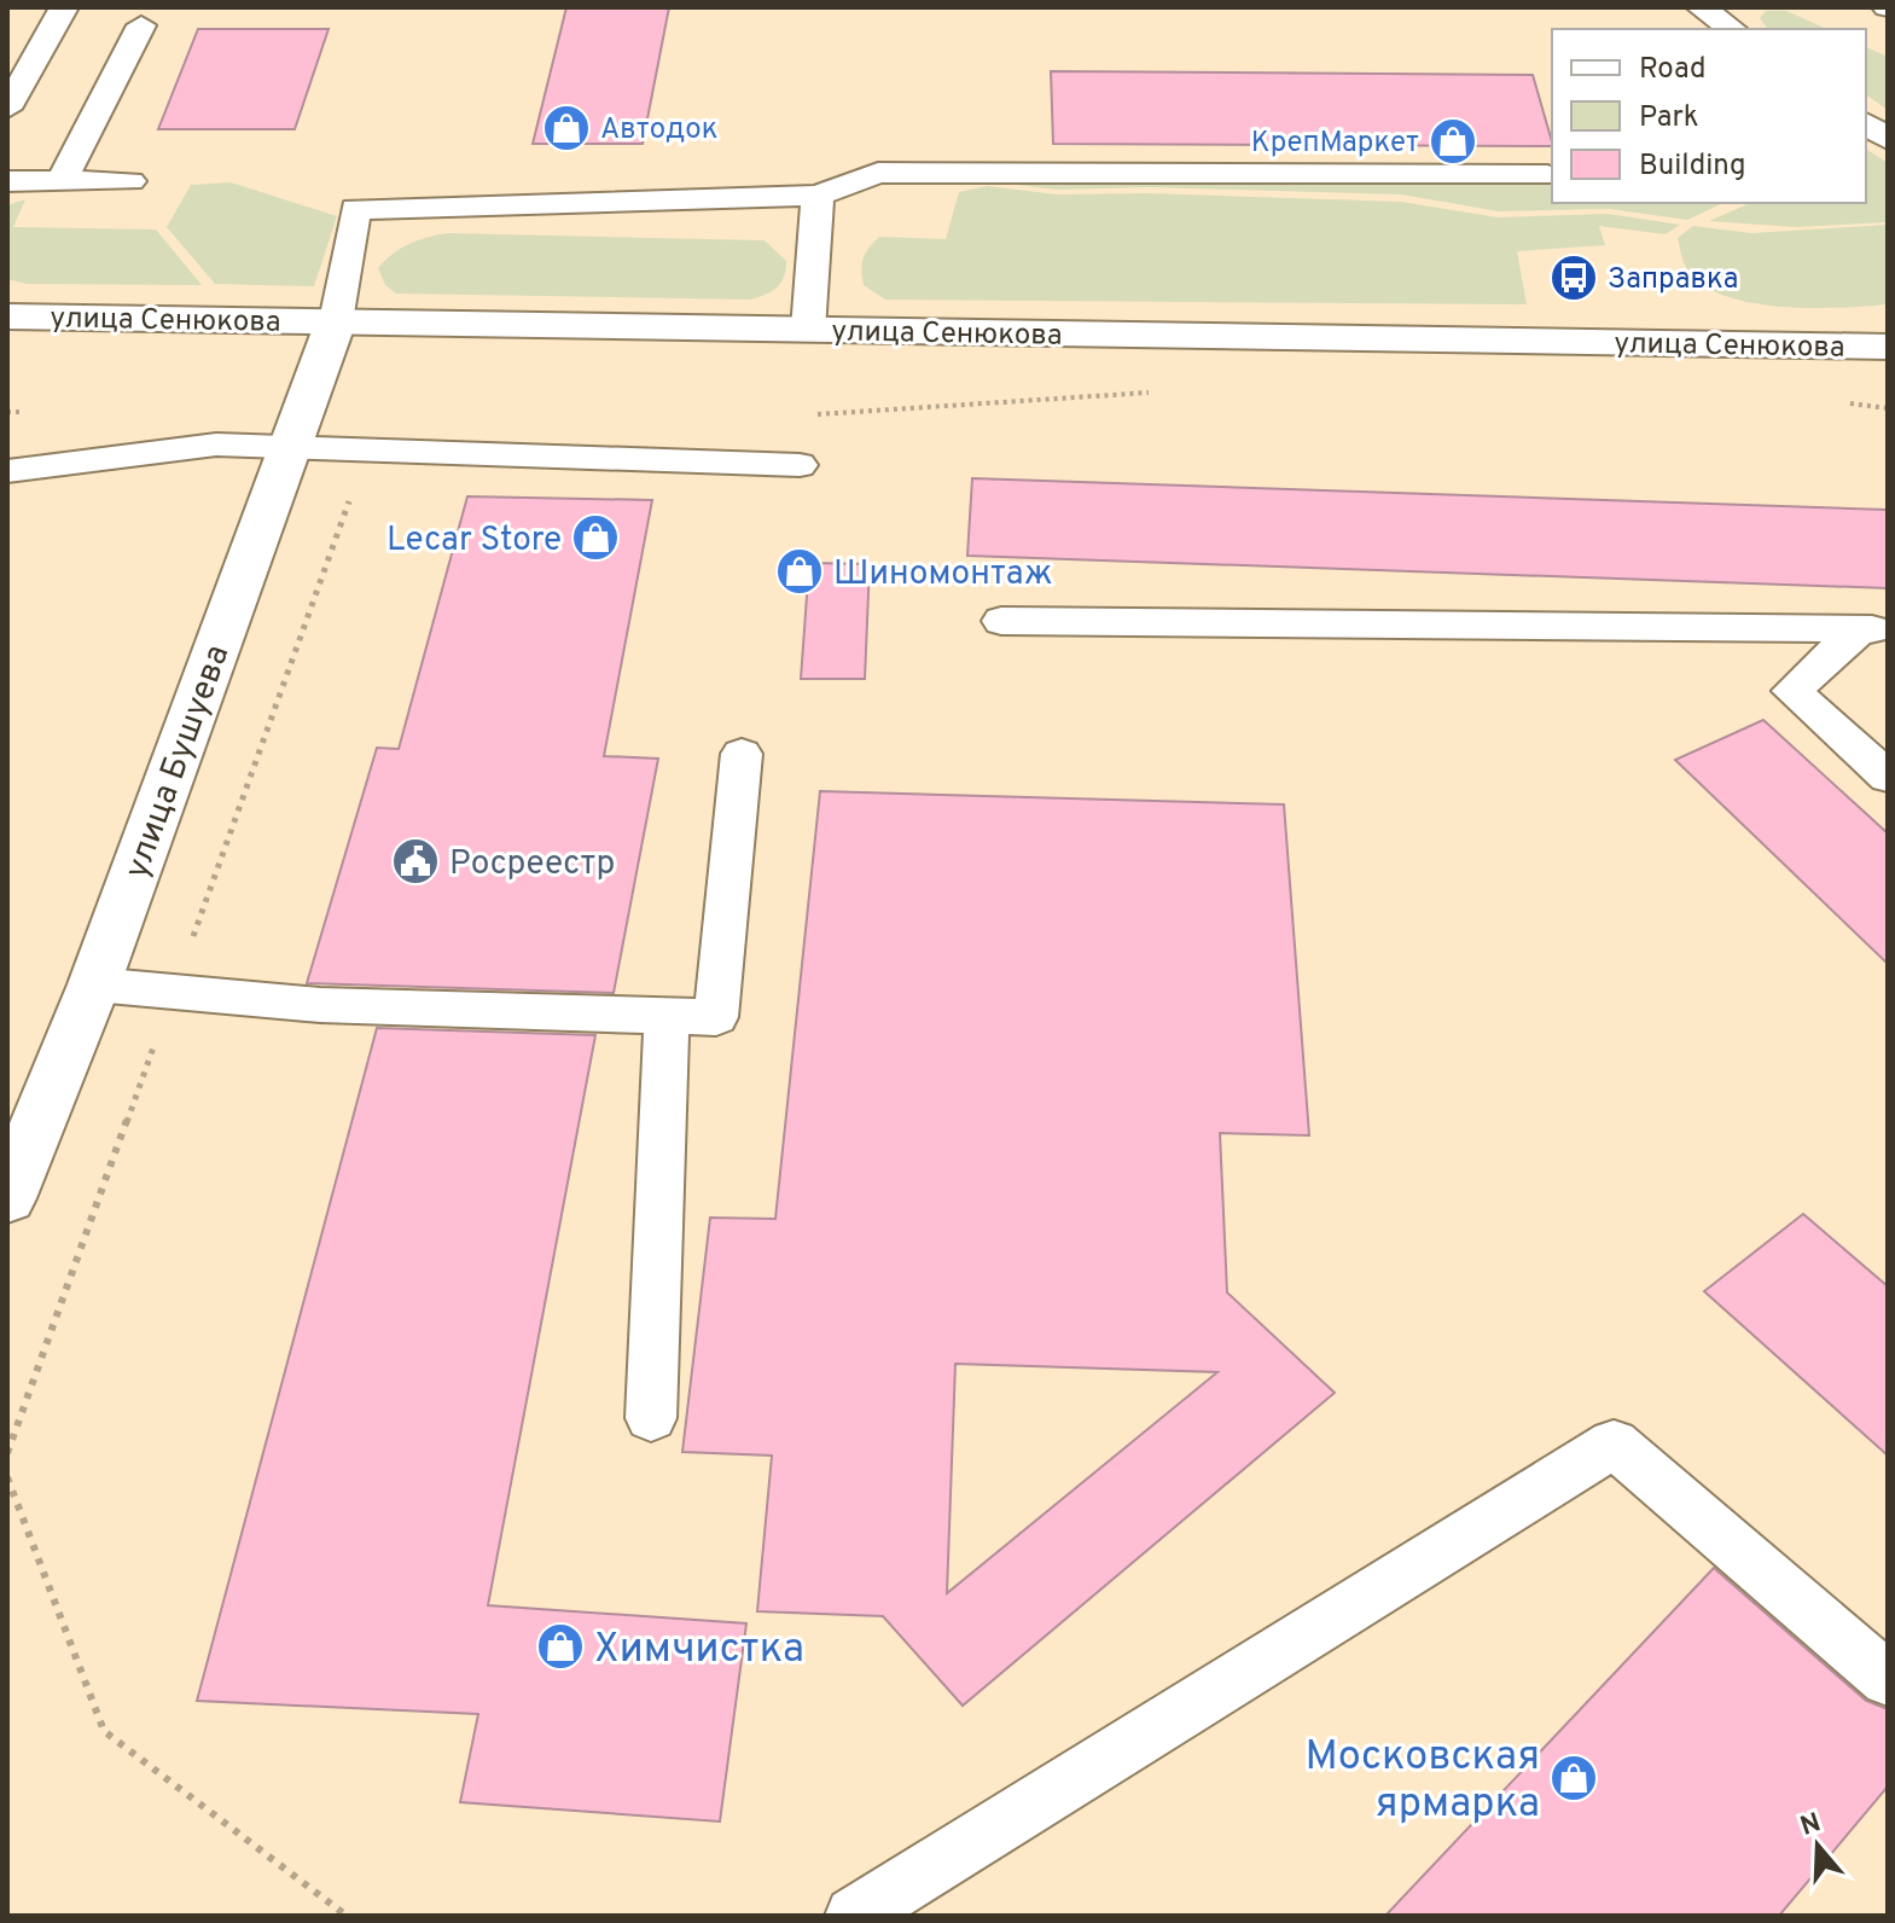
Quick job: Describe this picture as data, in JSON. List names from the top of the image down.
{
  "streets": {
    "main road": ["улица Сенюкова", "улица Бушуева"]
  },
  "crossings": [
    ["улица Сенюкова", "улица Бушуева"]
  ],
  "places": {
    "shop": [
      "Автодок",
      "КрепМаркет",
      "Lecar Store",
      "Шиномонтаж",
      "Химчистка",
      "Московская ярмарка"
    ],
    "bus stop": ["Заправка"],
    "public building": ["Росреестр"]
  },
  "legend": ["Road", "Park", "Building"],
  "north": "top"
}
